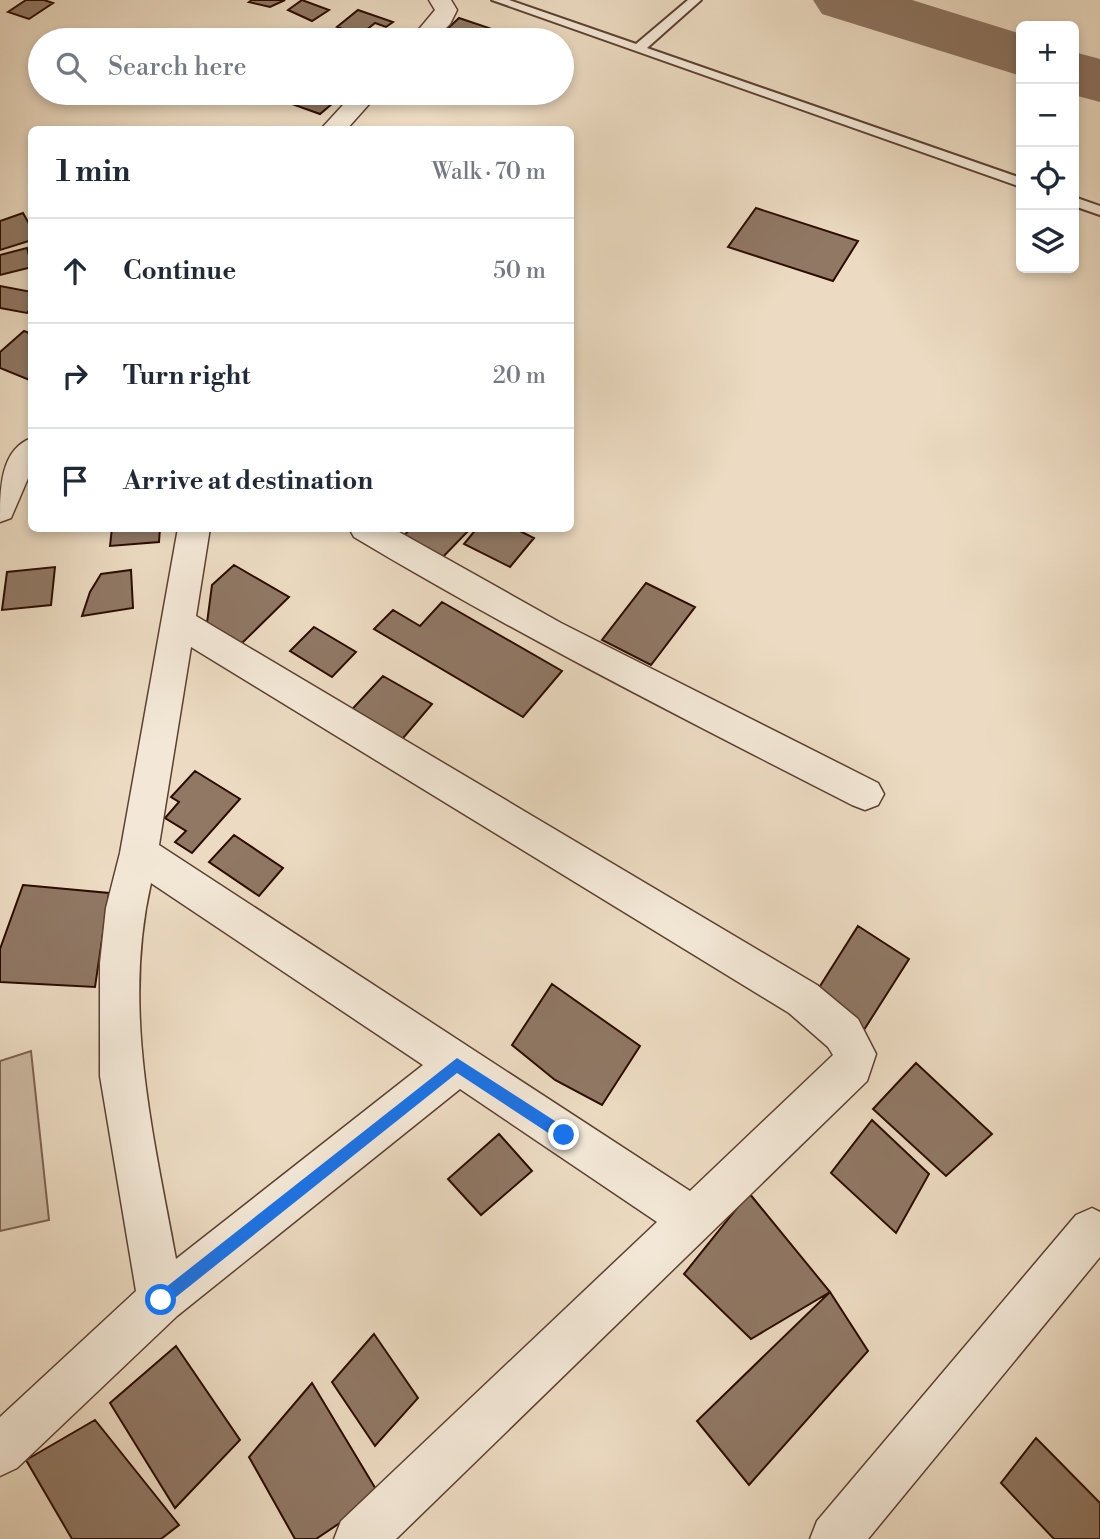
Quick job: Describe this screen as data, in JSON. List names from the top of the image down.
{
  "page": {
    "map_buttons": ["+", "−"],
    "search": "Search here",
    "heading": ["1 min", "Walk · 70 m"],
    "list": [
      ["Continue", "50 m"],
      ["Turn right", "20 m"],
      "Arrive at destination"
    ]
  }
}
